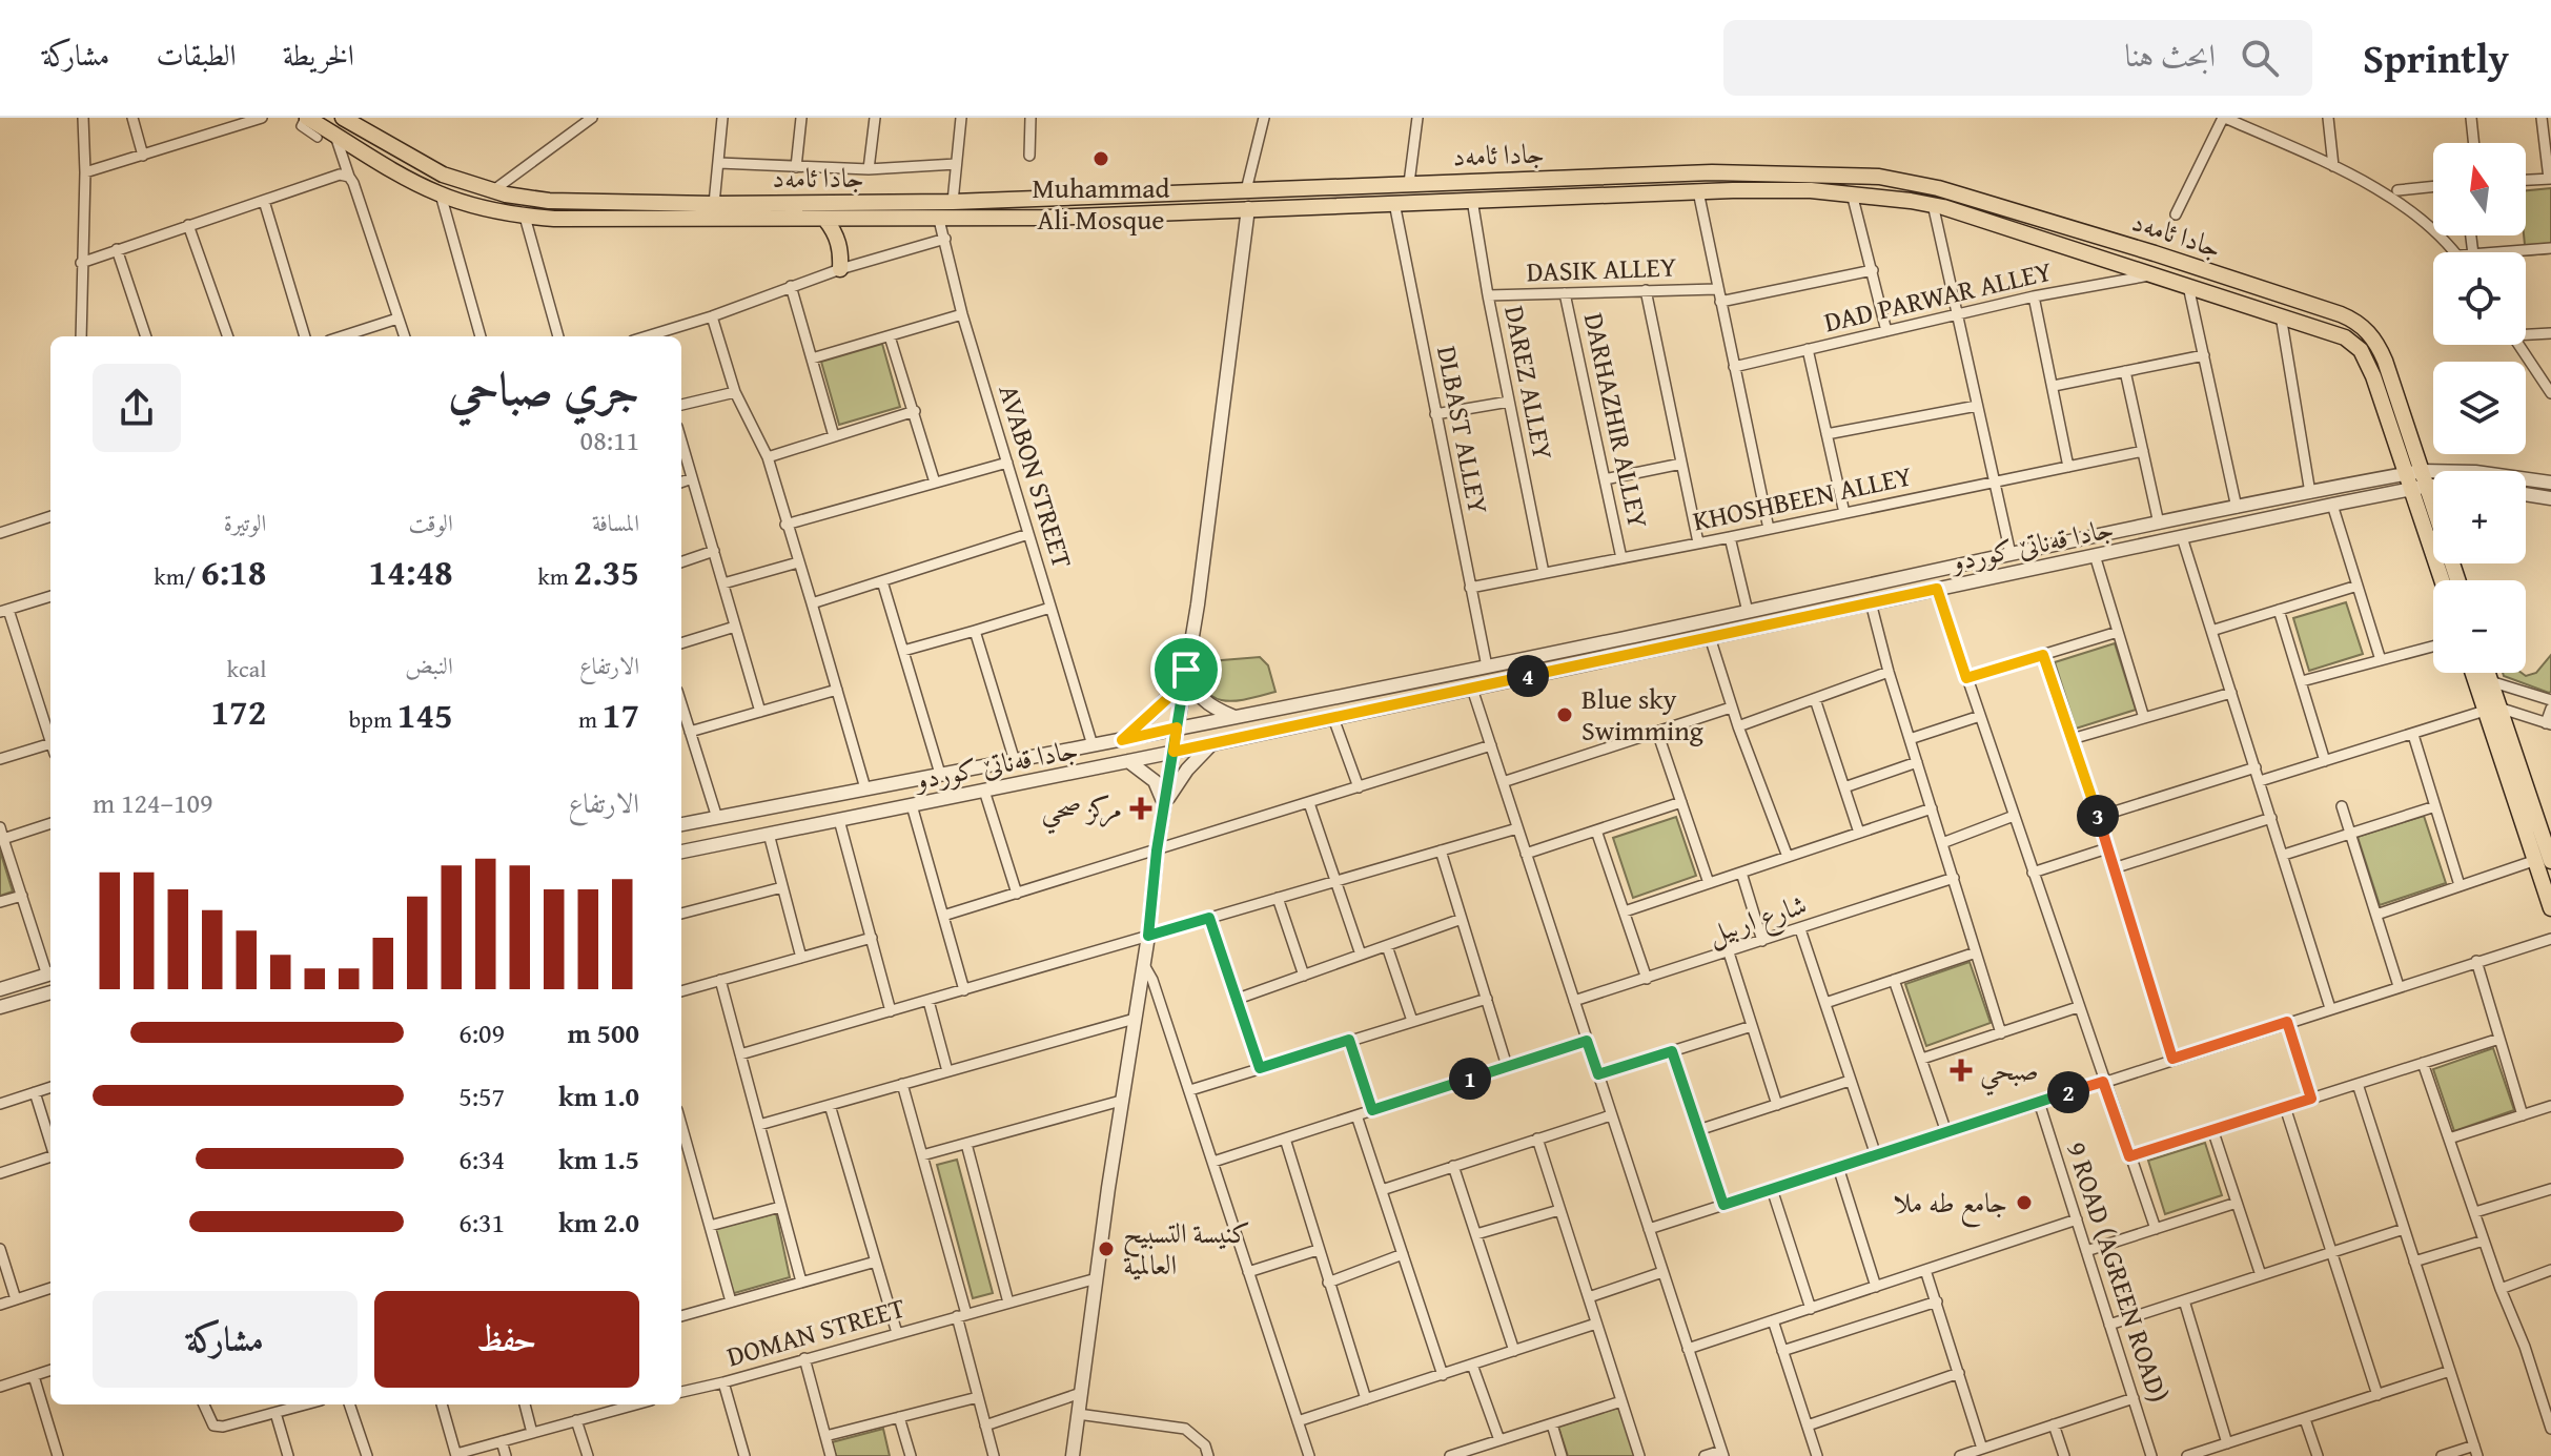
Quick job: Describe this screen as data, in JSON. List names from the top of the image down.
{
  "streets": {
    "main road": ["جادا ئامەد"],
    "street": [
      "DASIK ALLEY",
      "DAD PARWAR ALLEY",
      "DAREZ ALLEY",
      "DARHAZHIR ALLEY",
      "DLBAST ALLEY",
      "AVABON STREET",
      "KHOSHBEEN ALLEY",
      "جادا قەناتێ کوردو",
      "شارع اربيل",
      "9 ROAD (AGREEN ROAD)",
      "DOMAN STREET"
    ]
  },
  "crossings": [
    ["جادا ئامەد", "DAD PARWAR ALLEY"],
    ["جادا ئامەد", "DAREZ ALLEY"],
    ["جادا ئامەد", "DLBAST ALLEY"],
    ["جادا ئامەد", "AVABON STREET"],
    ["جادا ئامەد", "جادا قەناتێ کوردو"],
    ["DASIK ALLEY", "DAREZ ALLEY"],
    ["DASIK ALLEY", "DARHAZHIR ALLEY"],
    ["DAREZ ALLEY", "KHOSHBEEN ALLEY"],
    ["DARHAZHIR ALLEY", "KHOSHBEEN ALLEY"],
    ["DLBAST ALLEY", "KHOSHBEEN ALLEY"],
    ["DLBAST ALLEY", "جادا قەناتێ کوردو"],
    ["AVABON STREET", "جادا قەناتێ کوردو"]
  ],
  "places": {
    "other": [
      "Muhammad Ali Mosque",
      "Blue sky Swimming",
      "جامع طه ملا",
      "كنيسة التسبيح العالمية"
    ],
    "health": ["مركز صحي", "صبحي"]
  },
  "north": "top",
  "page": {
    "header": "Sprintly",
    "search": "ابحث هنا",
    "nav": ["الخريطة", "الطبقات", "مشاركة"],
    "map_buttons": ["+", "−"],
    "heading": ["جري صباحي", "08:11"],
    "stats": [
      ["المسافة", "2.35 km"],
      ["الوقت", "14:48"],
      ["الوتيرة", "6:18 /km"],
      ["الارتفاع", "17 m"],
      ["النبض", "145 bpm"],
      ["kcal", "172"]
    ],
    "pins": [
      "4",
      "3",
      "1",
      "2"
    ],
    "chart": ["الارتفاع", "109–124 m"],
    "list": [
      {
        "name": "500 m",
        "note": "6:09"
      },
      {
        "name": "1.0 km",
        "note": "5:57"
      },
      {
        "name": "1.5 km",
        "note": "6:34"
      },
      {
        "name": "2.0 km",
        "note": "6:31"
      }
    ],
    "buttons": ["حفظ", "مشاركة"]
  }
}
